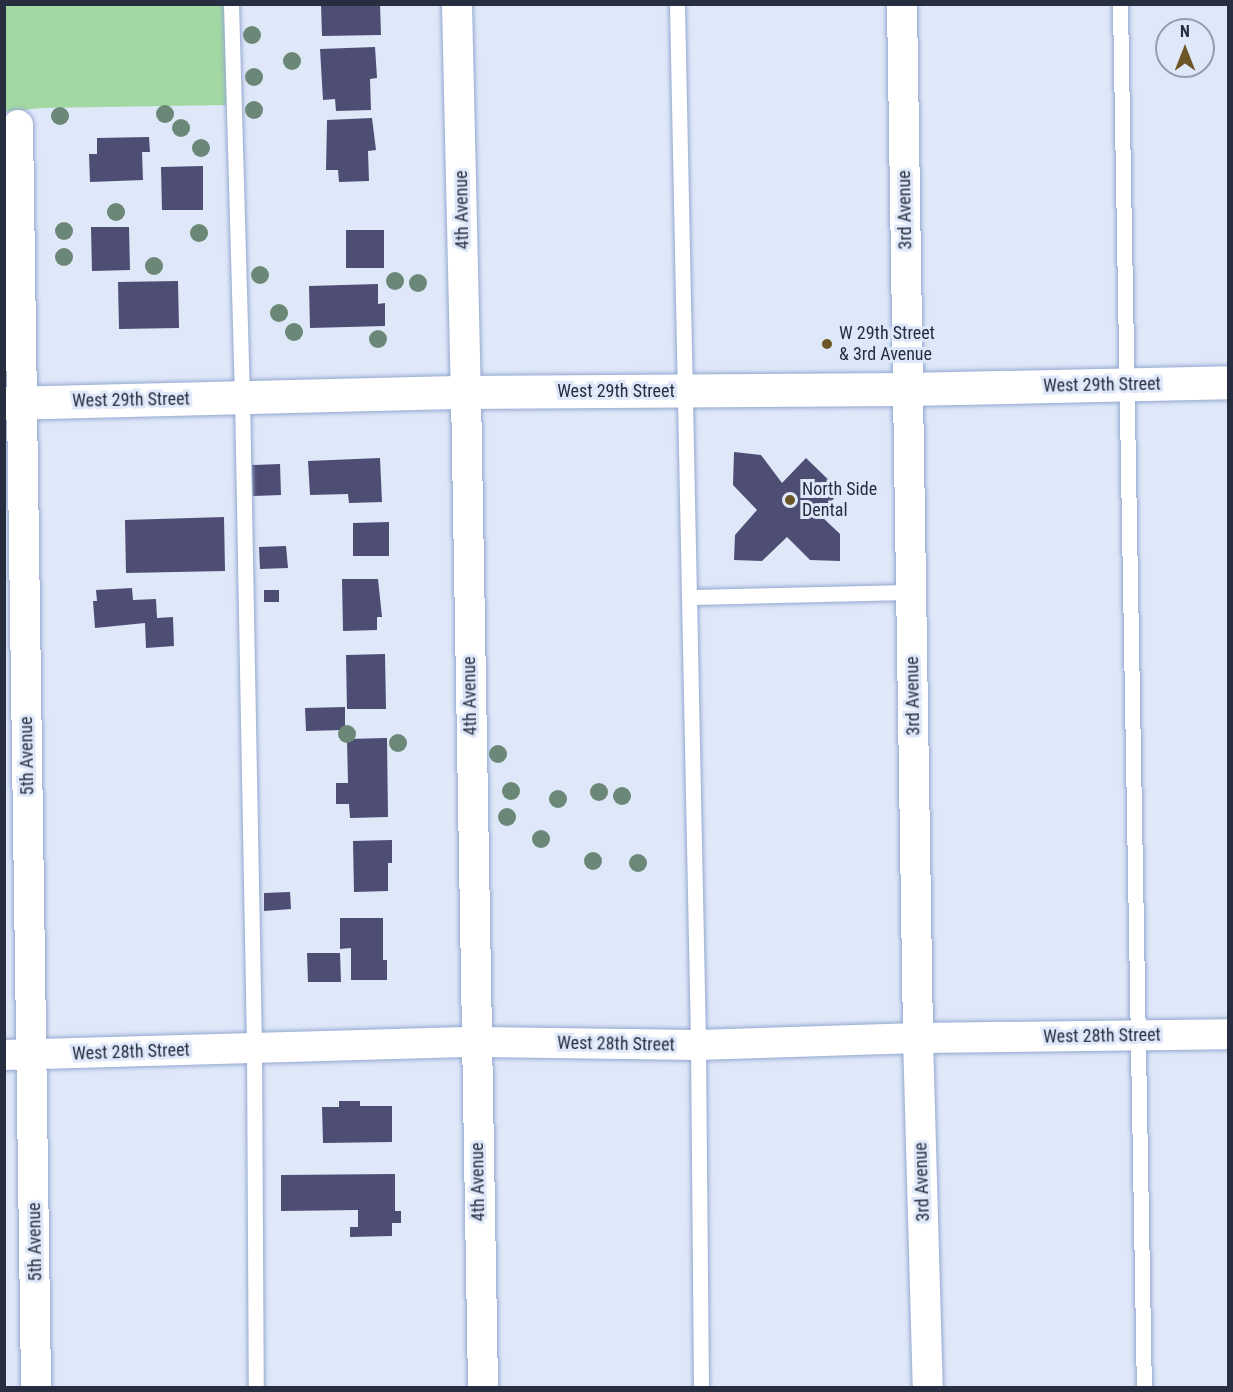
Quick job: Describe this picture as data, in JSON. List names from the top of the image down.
{
  "streets": {
    "street": [
      "4th Avenue",
      "3rd Avenue",
      "West 29th Street",
      "5th Avenue",
      "West 28th Street"
    ]
  },
  "crossings": [
    ["4th Avenue", "West 29th Street"],
    ["4th Avenue", "West 28th Street"],
    ["3rd Avenue", "West 29th Street"],
    ["3rd Avenue", "West 28th Street"],
    ["West 29th Street", "5th Avenue"],
    ["5th Avenue", "West 28th Street"]
  ],
  "places": ["W 29th Street & 3rd Avenue", "North Side Dental"],
  "north": "top"
}
